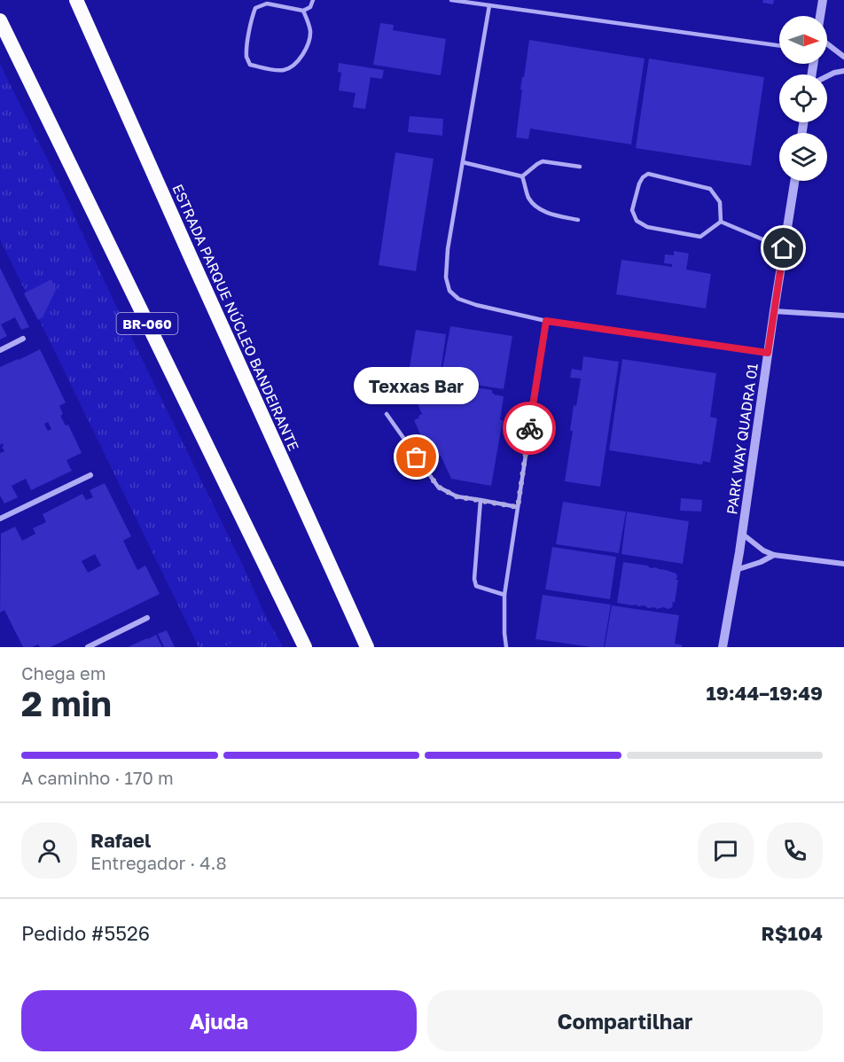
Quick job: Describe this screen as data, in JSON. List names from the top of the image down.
{
  "streets": {
    "highway": ["ESTRADA PARQUE NÚCLEO BANDEIRANTE", "BR-060"],
    "street": ["PARK WAY QUADRA 01"]
  },
  "places": ["Texxas Bar"],
  "north": "right",
  "page": {
    "bubble": "Texxas Bar",
    "heading": ["2 min", "Chega em", "19:44–19:49"],
    "panel": [
      "Rafael",
      "Entregador · 4.8",
      "Pedido #5526",
      "R$104"
    ],
    "bar": "A caminho · 170 m",
    "buttons": ["Ajuda", "Compartilhar"]
  }
}
